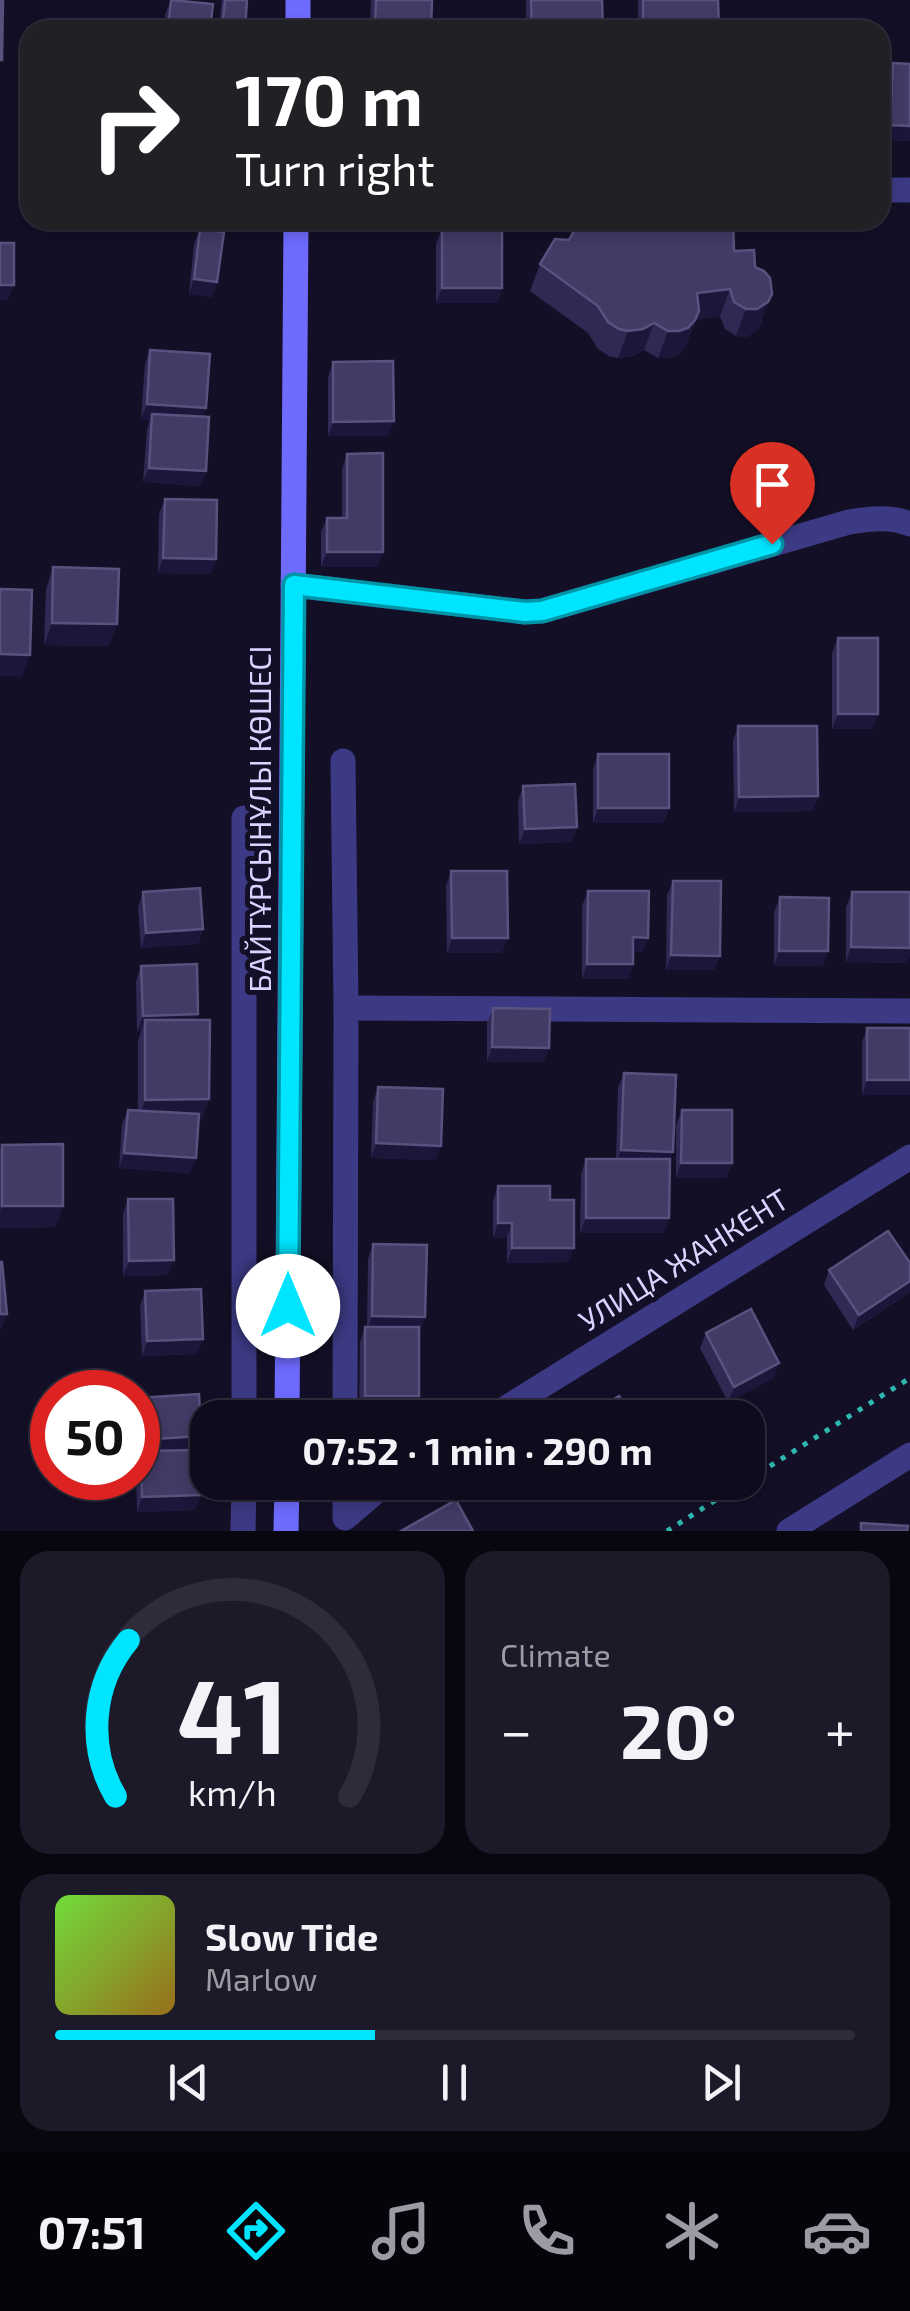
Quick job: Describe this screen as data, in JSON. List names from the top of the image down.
{
  "streets": {
    "main road": ["БАЙТҰРСЫНҰЛЫ КӨШЕСІ"],
    "street": ["УЛИЦА ЖАНКЕНТ"]
  },
  "page": {
    "turn": ["170 m", "Turn right"],
    "limit": "50",
    "trip": "07:52 · 1 min · 290 m",
    "tile": "Climate",
    "heat": ["−", "20°", "+"],
    "song": ["Slow Tide", "Marlow"],
    "tabs": "07:51",
    "gauge": ["41", "km/h"]
  }
}
